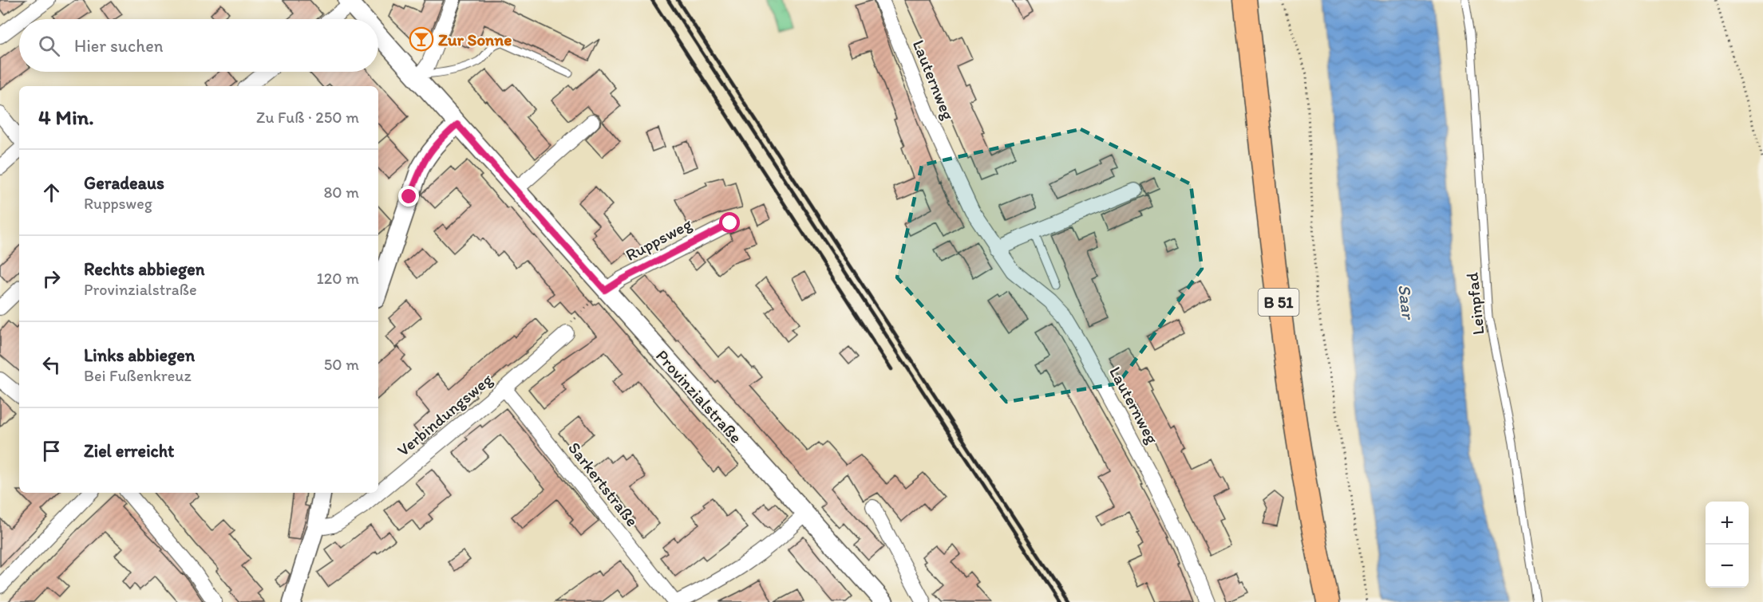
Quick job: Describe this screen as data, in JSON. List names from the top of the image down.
{
  "streets": {
    "main road": ["B 51"],
    "street": [
      "Lauternweg",
      "Ruppsweg",
      "Provinzialstraße",
      "Verbindungsweg",
      "Sarkertstraße"
    ],
    "lane": ["Leinpfad"]
  },
  "crossings": [
    ["Ruppsweg", "Provinzialstraße"],
    ["Verbindungsweg", "Sarkertstraße"]
  ],
  "water": ["Saar"],
  "places": {
    "bar": ["Zur Sonne"]
  },
  "page": {
    "search": "Hier suchen",
    "heading": ["4 Min.", "Zu Fuß · 250 m"],
    "list": [
      ["Geradeaus", "Ruppsweg", "80 m"],
      ["Rechts abbiegen", "Provinzialstraße", "120 m"],
      ["Links abbiegen", "Bei Fußenkreuz", "50 m"],
      "Ziel erreicht"
    ],
    "map_buttons": ["+", "−"]
  }
}
